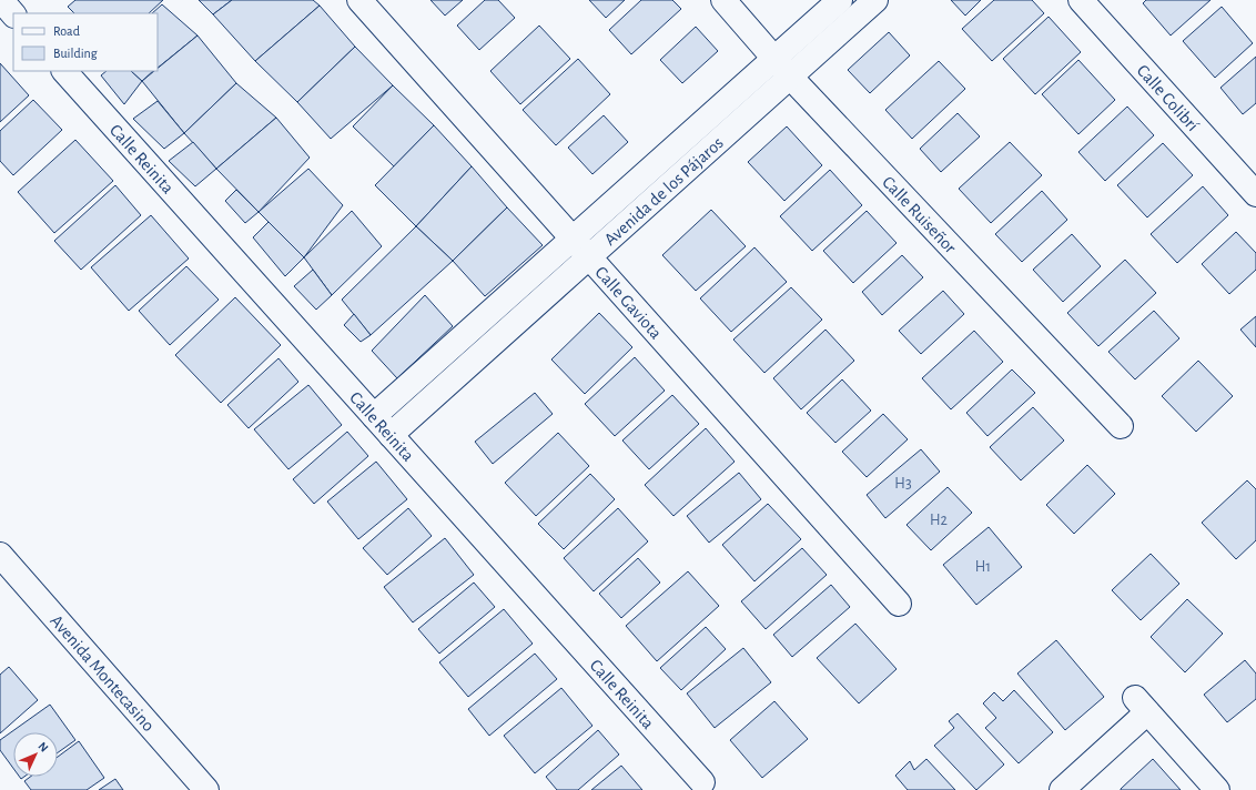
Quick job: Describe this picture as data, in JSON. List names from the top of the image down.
{
  "streets": {
    "street": [
      "Calle Colibrí",
      "Calle Reinita",
      "Avenida de los Pájaros",
      "Calle Ruiseñor",
      "Calle Gaviota",
      "Avenida Montecasino"
    ]
  },
  "crossings": [
    ["Calle Reinita", "Avenida de los Pájaros"],
    ["Avenida de los Pájaros", "Calle Ruiseñor"],
    ["Avenida de los Pájaros", "Calle Gaviota"]
  ],
  "house_numbers": ["H3", "H2", "H1"],
  "legend": ["Road", "Building"],
  "north": "top right"
}
